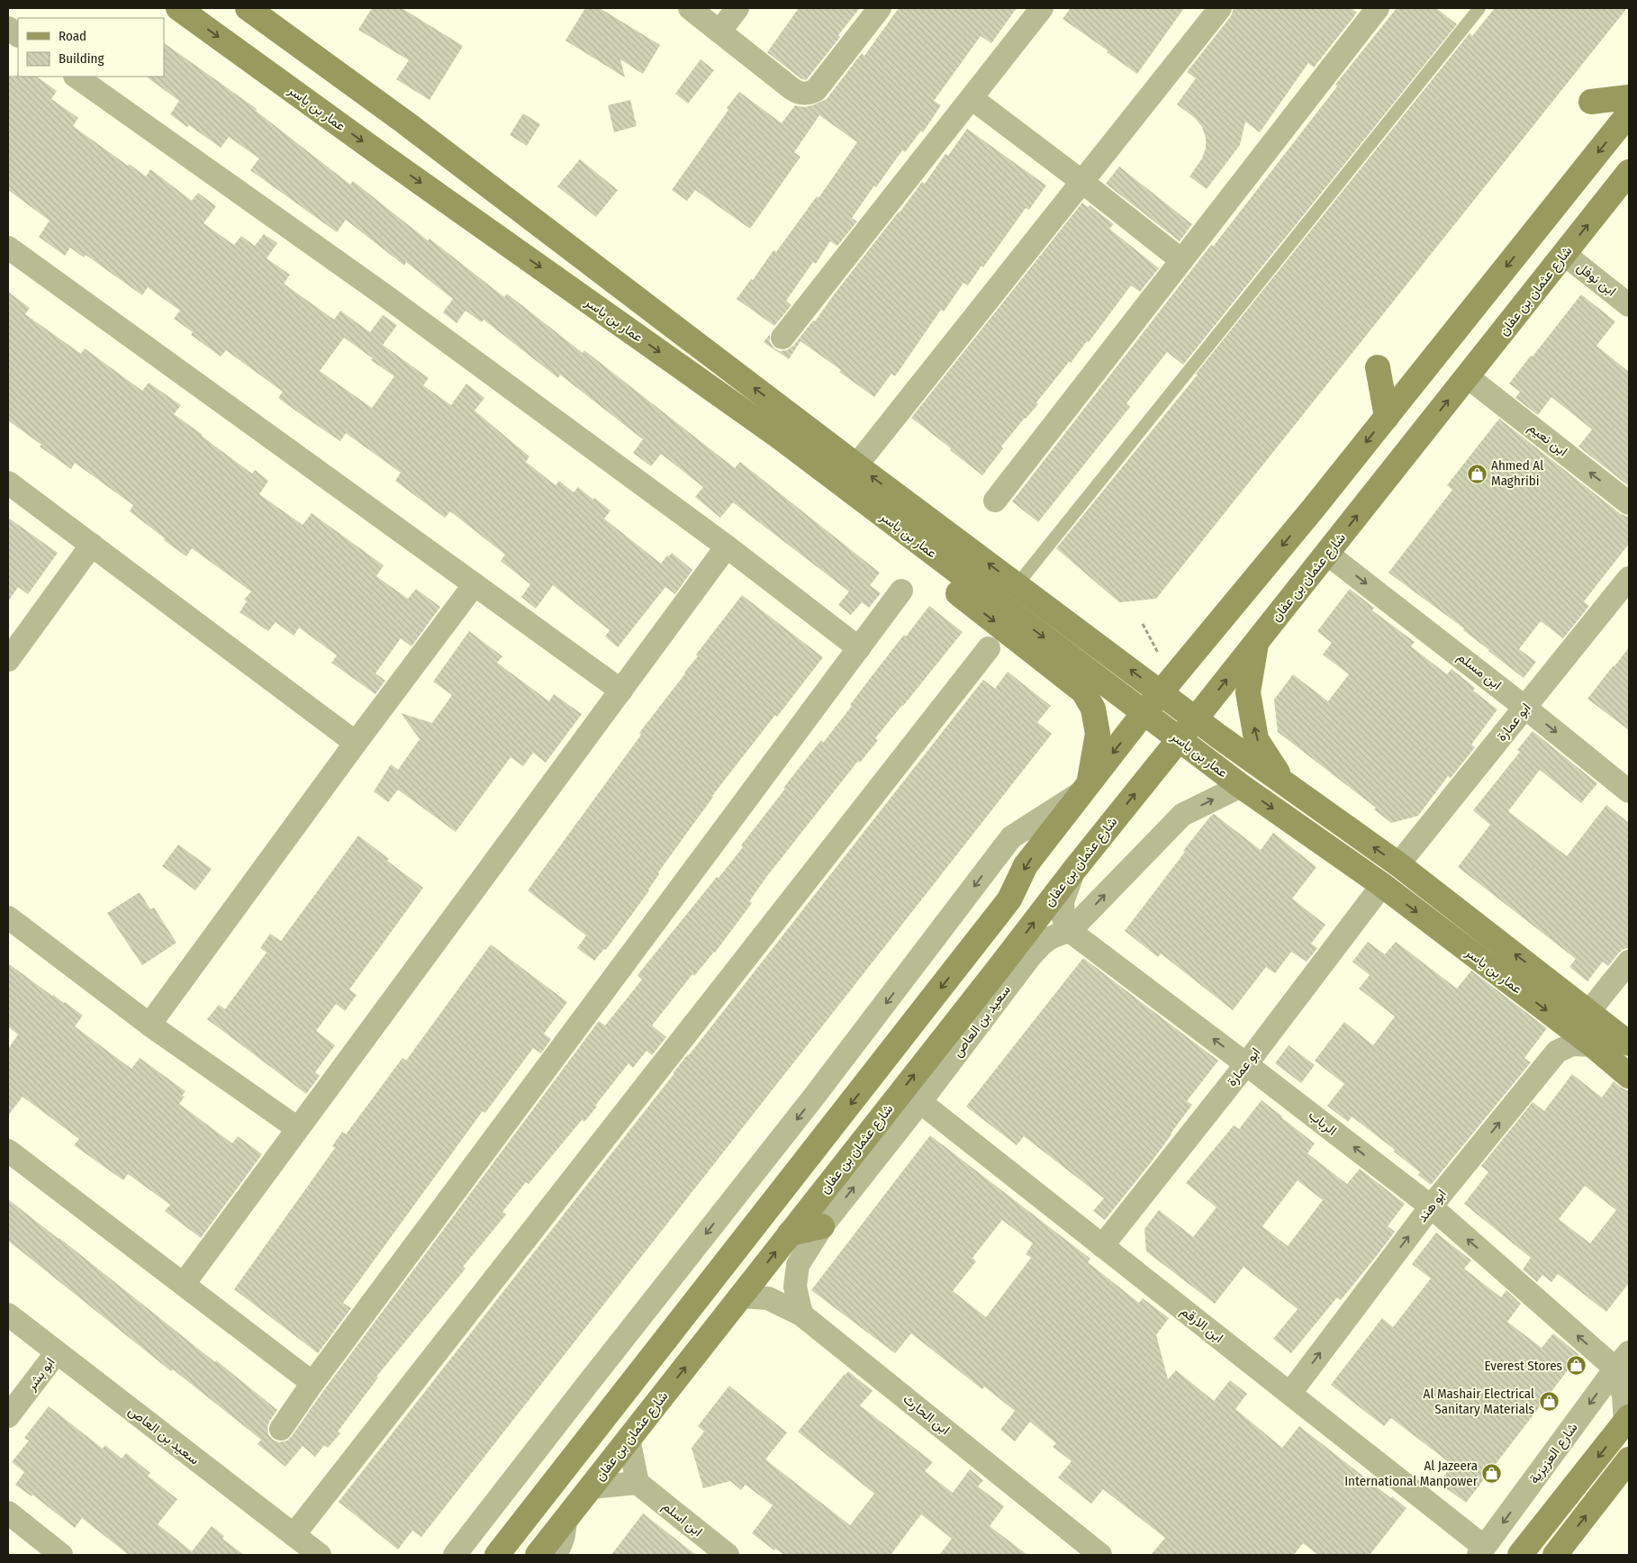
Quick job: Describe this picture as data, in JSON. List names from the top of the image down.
{
  "streets": {
    "street": [
      "عمار بن ياسر",
      "ابن نوفل",
      "شارع عثمان بن عفان",
      "ابن نعيم",
      "ابن مسلم",
      "ابو عمارة",
      "سعيد بن العاص",
      "الرباب",
      "ابو هند",
      "ابن الارقم",
      "ابو بشر",
      "ابن الحارث",
      "شارع العزيزية",
      "ابن اسلم"
    ]
  },
  "crossings": [
    ["عمار بن ياسر", "شارع عثمان بن عفان"],
    ["عمار بن ياسر", "ابو عمارة"],
    ["عمار بن ياسر", "سعيد بن العاص"],
    ["عمار بن ياسر", "ابو هند"],
    ["ابن نوفل", "شارع عثمان بن عفان"],
    ["شارع عثمان بن عفان", "ابن نعيم"],
    ["شارع عثمان بن عفان", "ابن مسلم"],
    ["شارع عثمان بن عفان", "ابن الحارث"],
    ["ابن مسلم", "ابو عمارة"],
    ["ابو عمارة", "الرباب"],
    ["ابو عمارة", "ابن الارقم"],
    ["سعيد بن العاص", "الرباب"],
    ["سعيد بن العاص", "ابن الارقم"],
    ["سعيد بن العاص", "ابو بشر"],
    ["سعيد بن العاص", "ابن الحارث"],
    ["الرباب", "ابو هند"],
    ["الرباب", "شارع العزيزية"],
    ["ابو هند", "ابن الارقم"],
    ["ابن الارقم", "شارع العزيزية"]
  ],
  "one_way": [
    "ابن نعيم",
    "ابن مسلم",
    "الرباب",
    "ابو هند"
  ],
  "places": {
    "shop": [
      "Ahmed Al Maghribi",
      "Everest Stores",
      "Al Mashair Electrical Sanitary Materials",
      "Al Jazeera International Manpower"
    ]
  },
  "legend": ["Road", "Building"]
}
